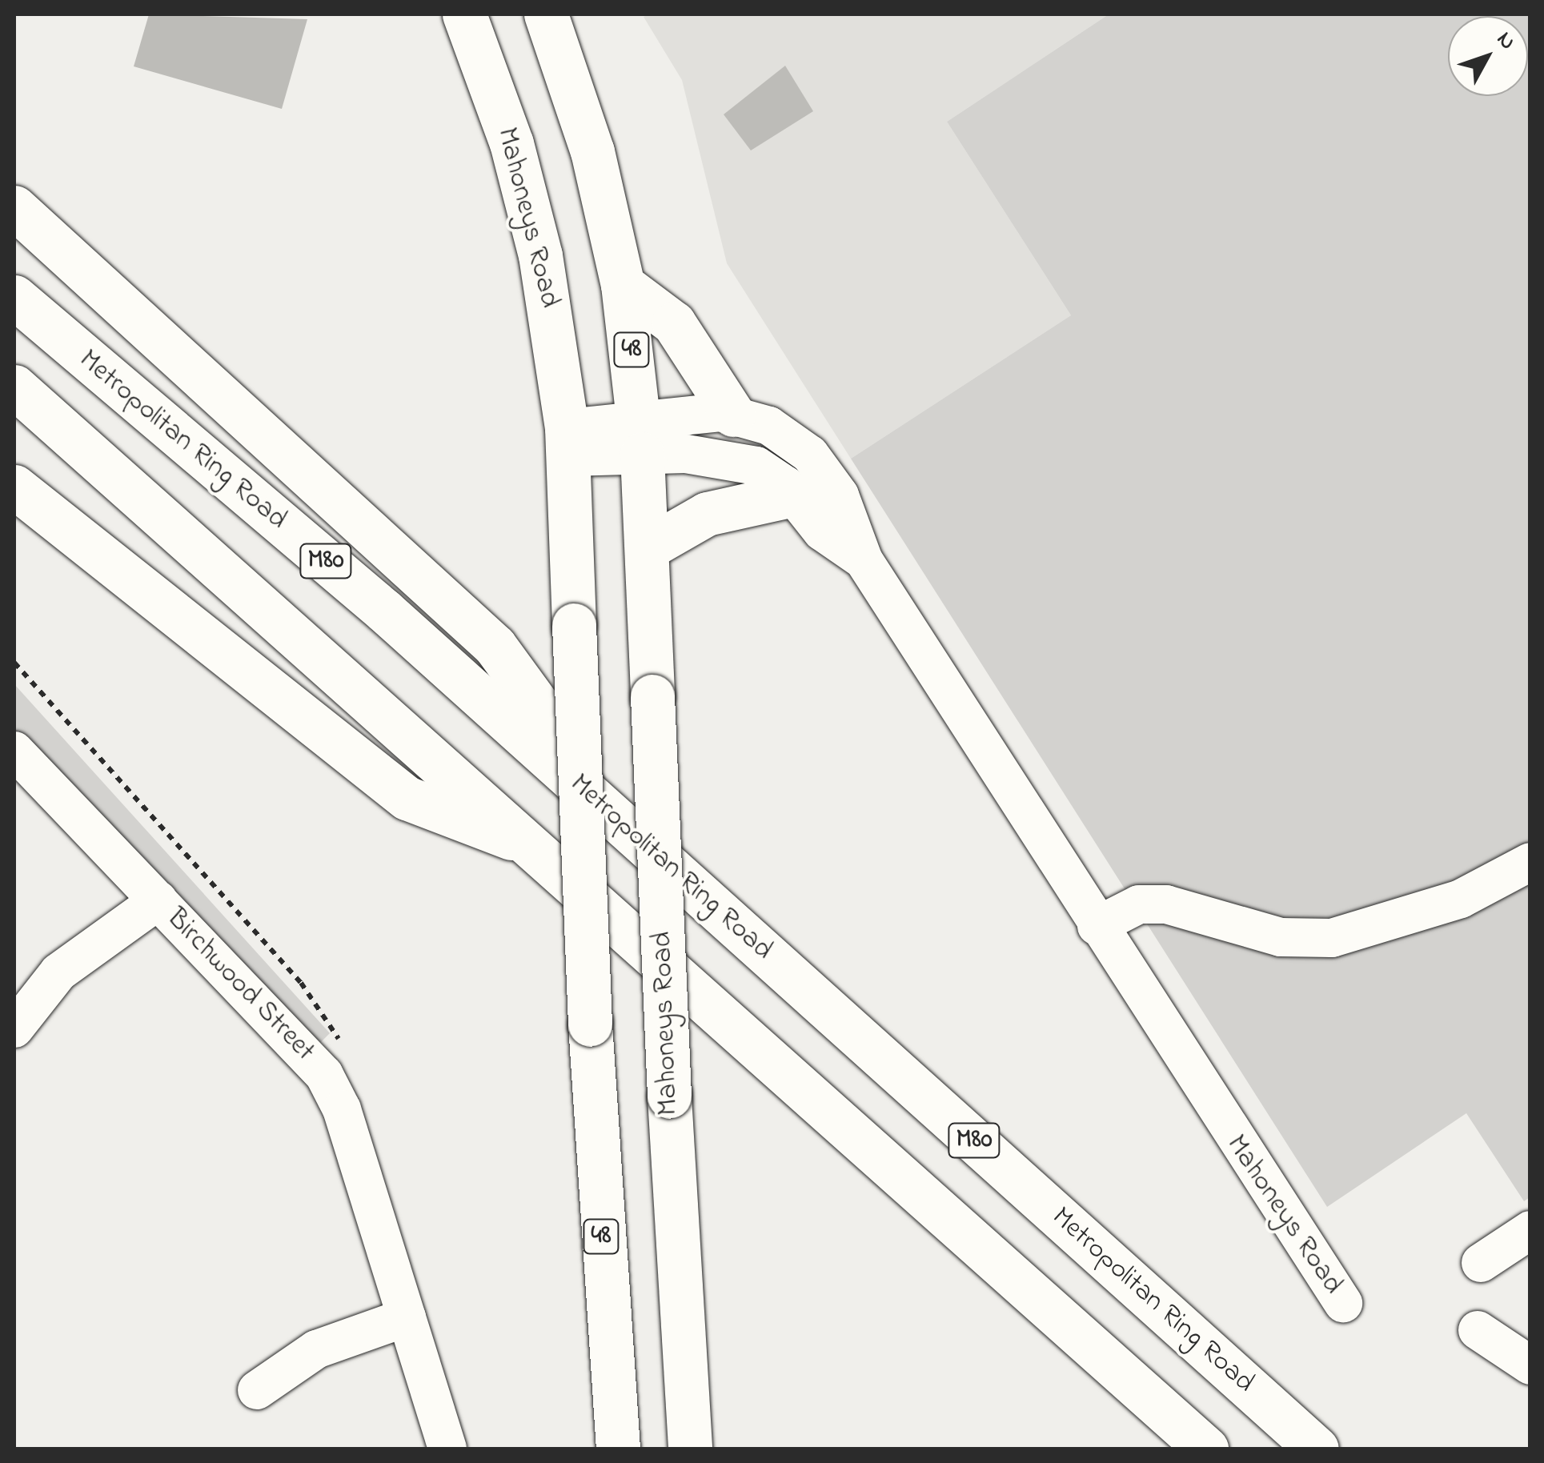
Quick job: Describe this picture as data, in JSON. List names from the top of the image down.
{
  "streets": {
    "main road": [
      "Mahoneys Road",
      "48",
      "Metropolitan Ring Road",
      "M80"
    ],
    "street": ["Birchwood Street"]
  },
  "north": "top right"
}
